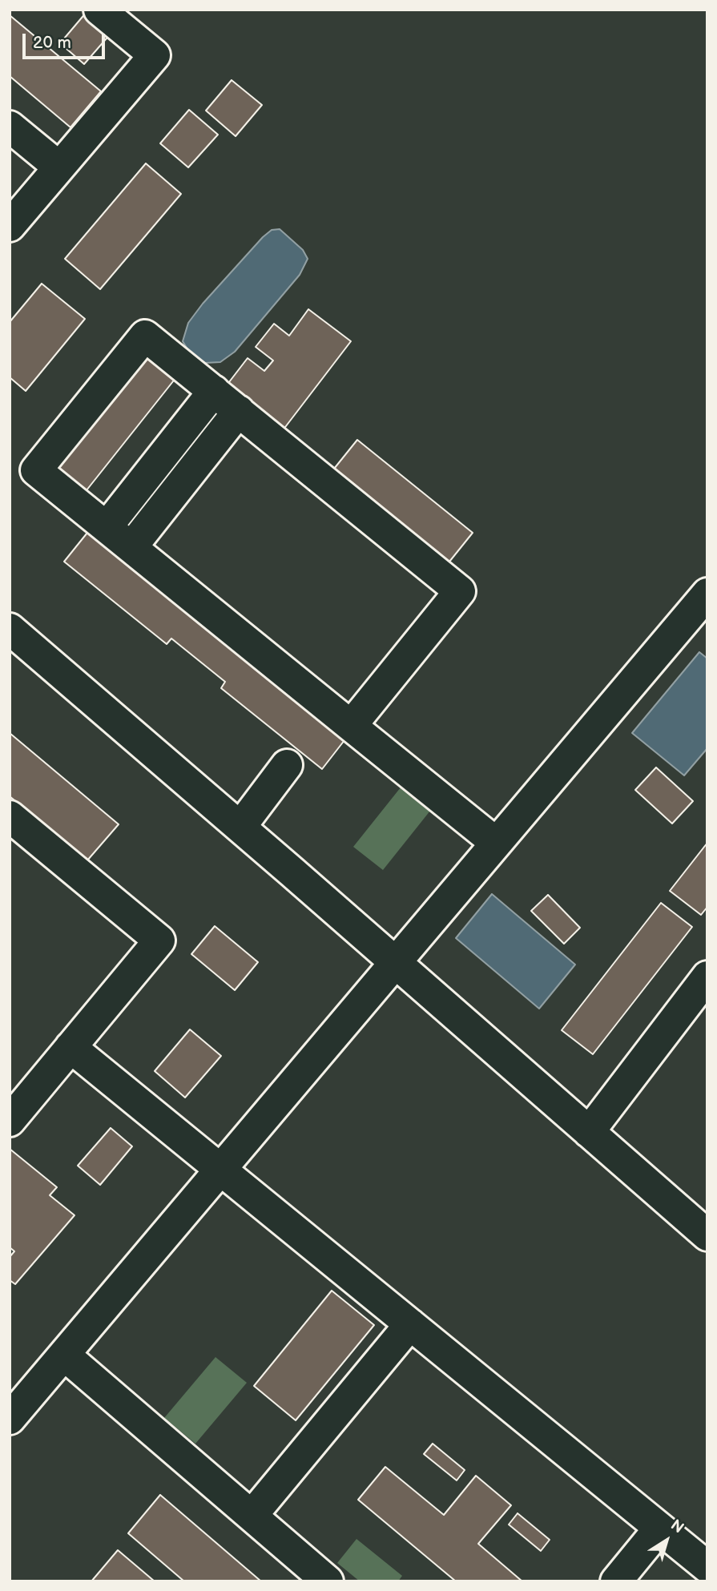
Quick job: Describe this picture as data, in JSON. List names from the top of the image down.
{
  "scale_bar": "20 m",
  "north": "top right"
}
